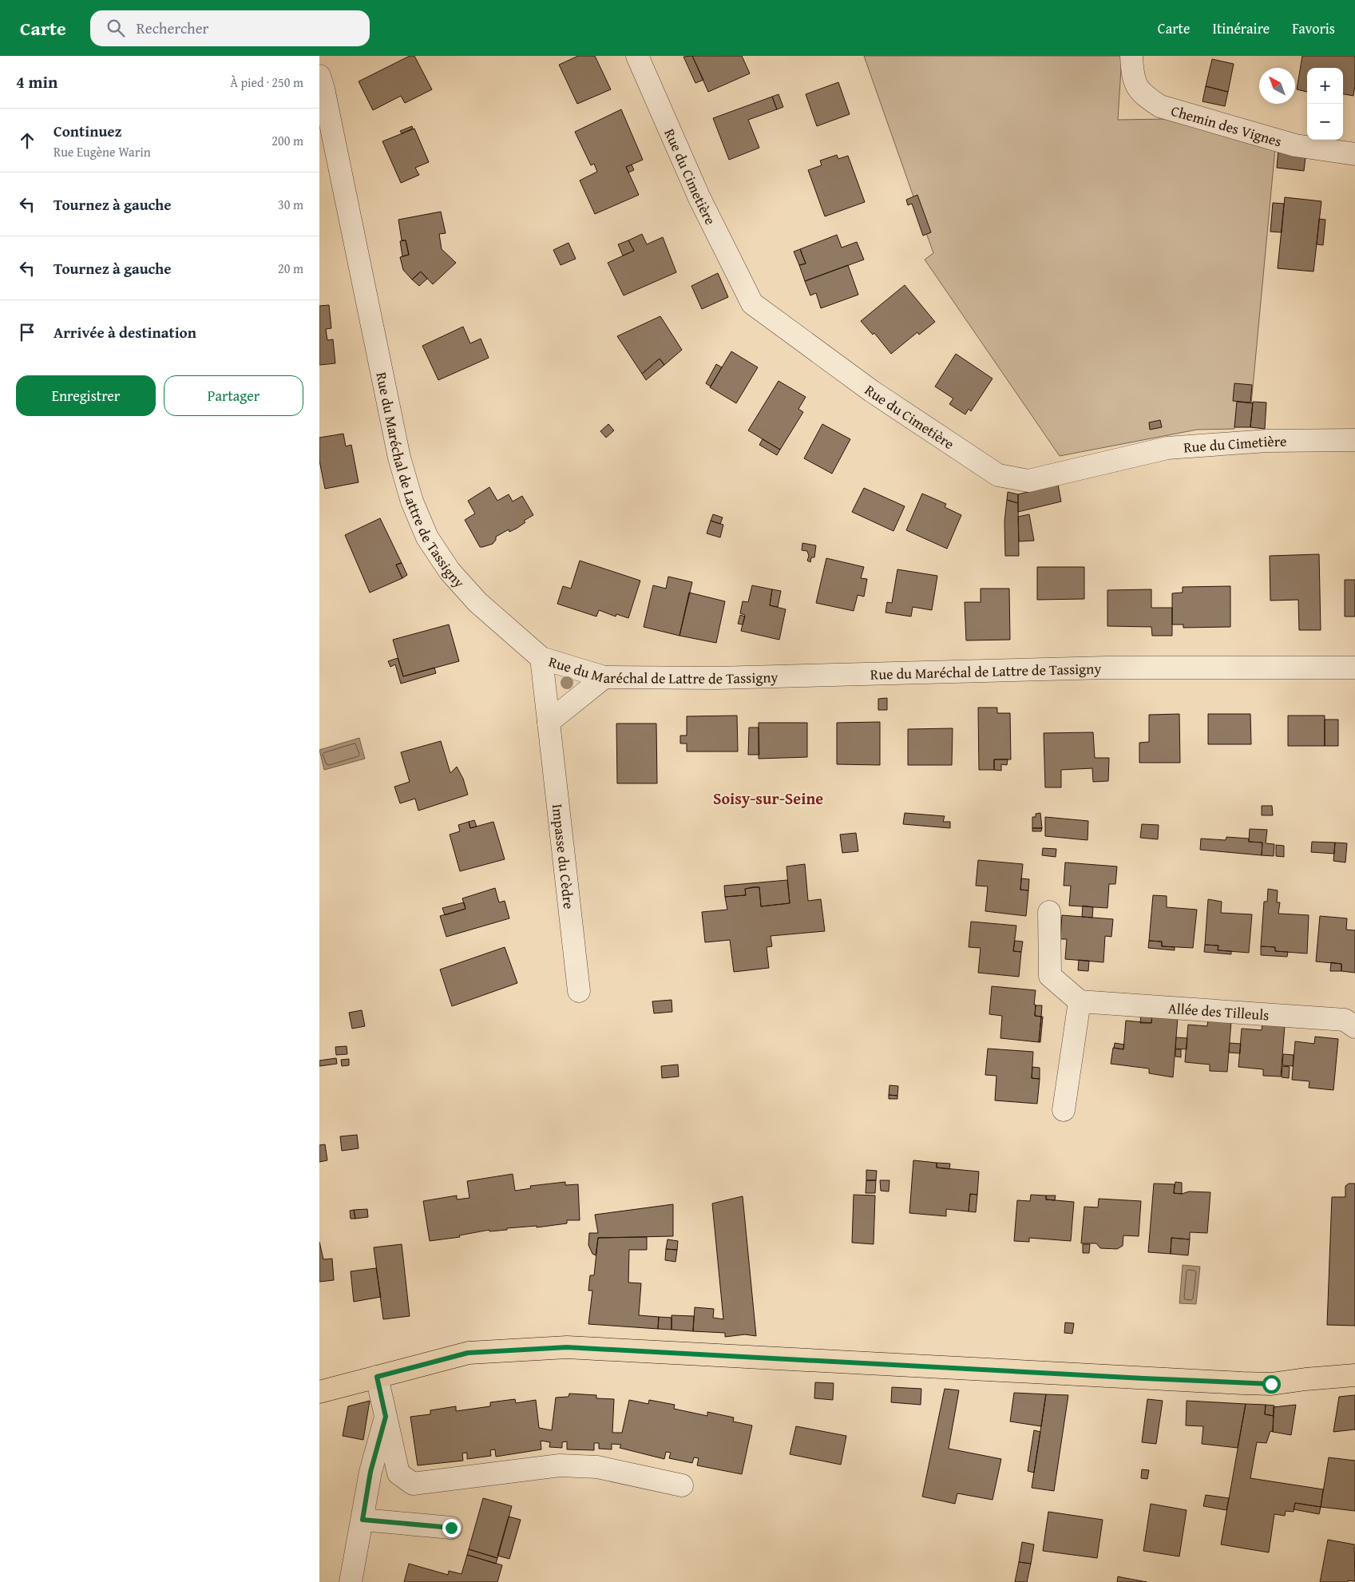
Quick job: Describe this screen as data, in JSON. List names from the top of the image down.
{
  "streets": {
    "street": [
      "Chemin des Vignes",
      "Rue du Cimetière",
      "Rue du Maréchal de Lattre de Tassigny",
      "Impasse du Cèdre",
      "Allée des Tilleuls"
    ]
  },
  "crossings": [
    ["Rue du Maréchal de Lattre de Tassigny", "Impasse du Cèdre"]
  ],
  "districts": ["Soisy-sur-Seine"],
  "north": "top left",
  "page": {
    "header": "Carte",
    "search": "Rechercher",
    "nav": ["Carte", "Itinéraire", "Favoris"],
    "heading": ["4 min", "À pied · 250 m"],
    "map_buttons": ["+", "−"],
    "list": [
      ["Continuez", "Rue Eugène Warin", "200 m"],
      ["Tournez à gauche", "30 m"],
      ["Tournez à gauche", "20 m"],
      "Arrivée à destination"
    ],
    "buttons": ["Enregistrer", "Partager"]
  }
}
